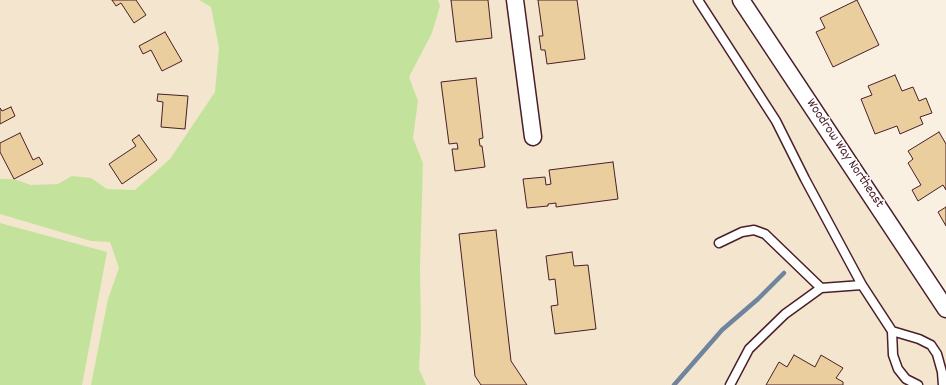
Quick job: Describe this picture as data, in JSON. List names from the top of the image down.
{
  "streets": {
    "street": ["Woodrow Way Northeast"]
  }
}
